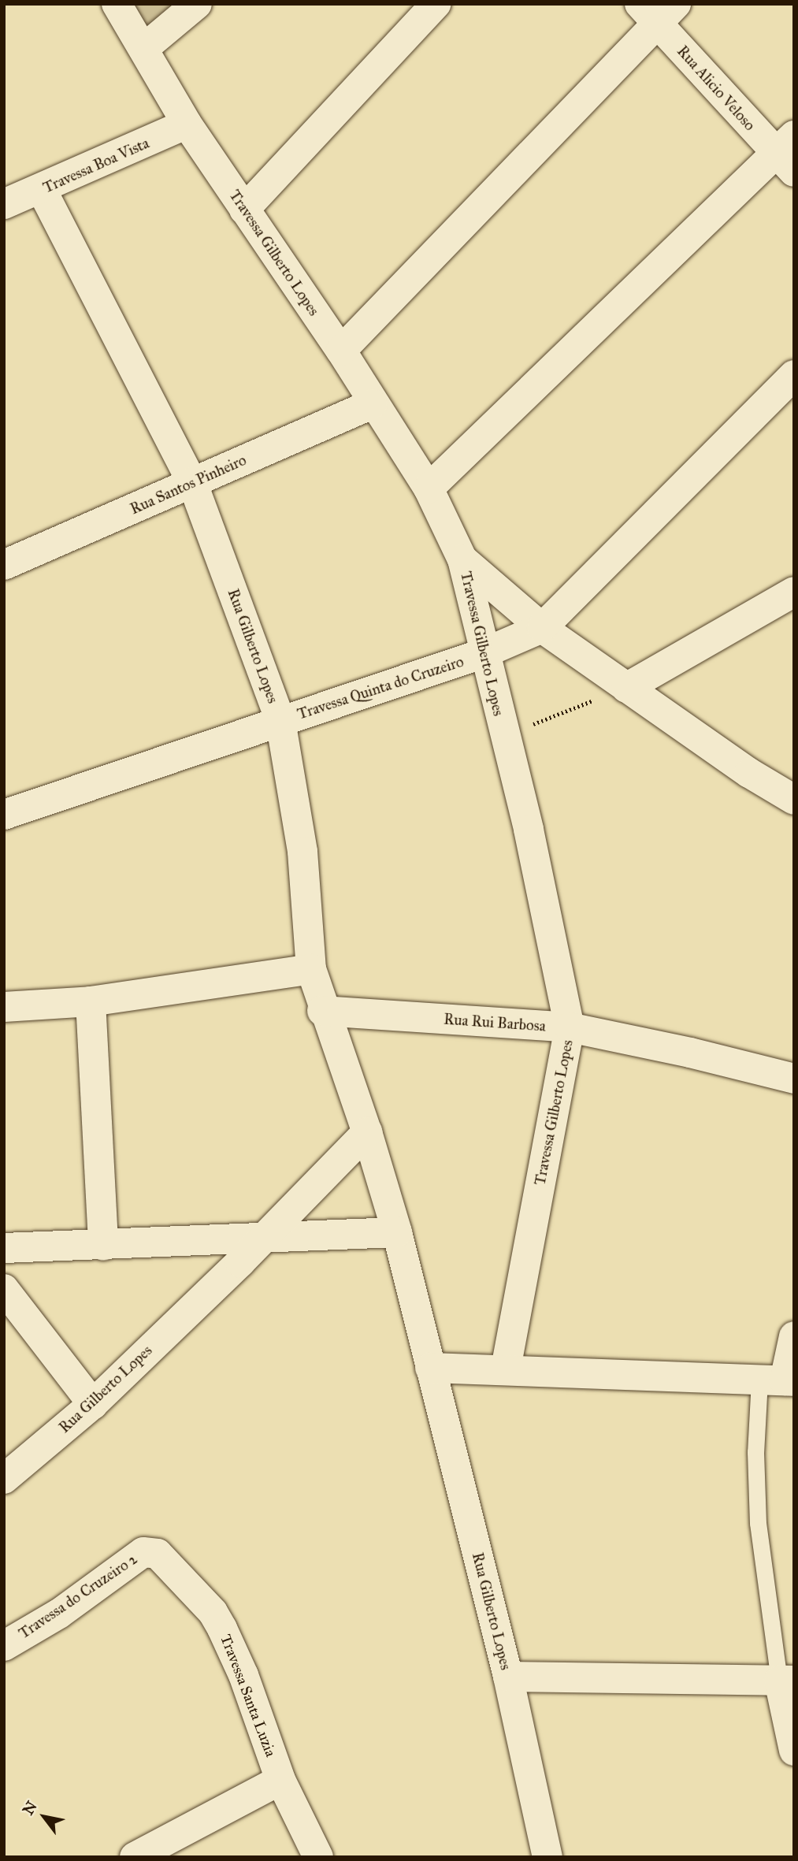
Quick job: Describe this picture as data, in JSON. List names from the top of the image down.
{
  "streets": {
    "street": [
      "Rua Alicio Veloso",
      "Travessa Boa Vista",
      "Travessa Gilberto Lopes",
      "Rua Santos Pinheiro",
      "Rua Gilberto Lopes",
      "Travessa Quinta do Cruzeiro",
      "Rua Rui Barbosa",
      "Travessa do Cruzeiro 2",
      "Travessa Santa Luzia"
    ]
  },
  "crossings": [
    ["Travessa Boa Vista", "Travessa Gilberto Lopes"],
    ["Travessa Boa Vista", "Rua Gilberto Lopes"],
    ["Travessa Gilberto Lopes", "Rua Santos Pinheiro"],
    ["Travessa Gilberto Lopes", "Travessa Quinta do Cruzeiro"],
    ["Travessa Gilberto Lopes", "Rua Rui Barbosa"],
    ["Rua Santos Pinheiro", "Rua Gilberto Lopes"],
    ["Rua Gilberto Lopes", "Travessa Quinta do Cruzeiro"],
    ["Rua Gilberto Lopes", "Rua Rui Barbosa"],
    ["Travessa do Cruzeiro 2", "Travessa Santa Luzia"]
  ],
  "north": "top left"
}
